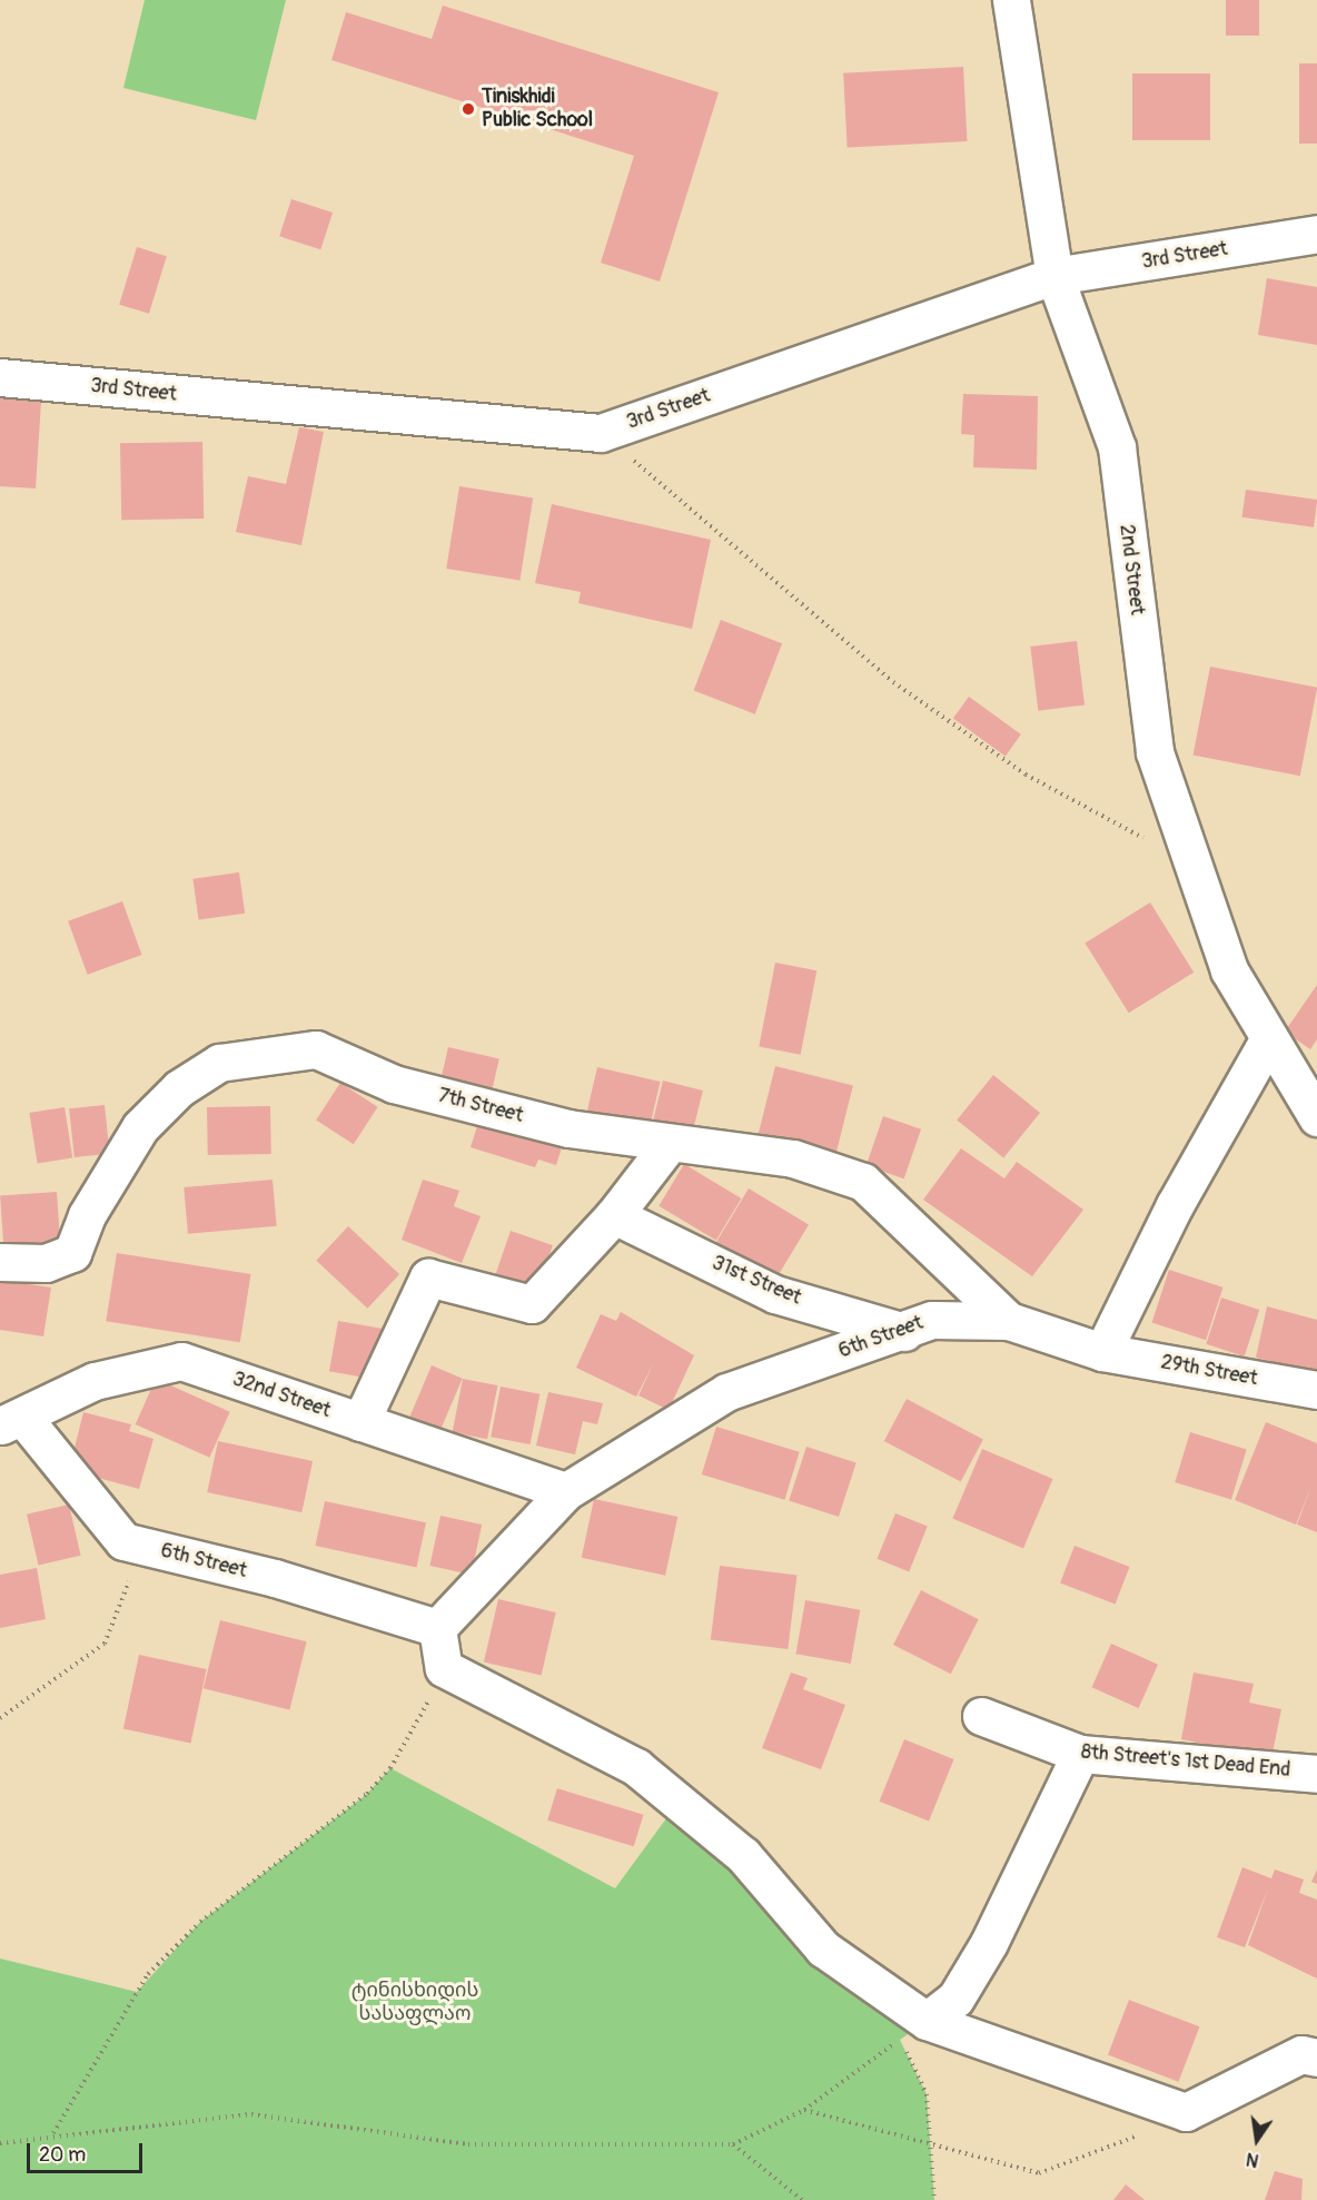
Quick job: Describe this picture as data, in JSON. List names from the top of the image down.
{
  "streets": {
    "street": [
      "3rd Street",
      "2nd Street",
      "7th Street",
      "31st Street",
      "6th Street",
      "29th Street",
      "32nd Street",
      "8th Street's 1st Dead End"
    ]
  },
  "crossings": [
    ["3rd Street", "2nd Street"],
    ["7th Street", "6th Street"],
    ["31st Street", "6th Street"],
    ["6th Street", "29th Street"],
    ["6th Street", "32nd Street"]
  ],
  "parks": ["ტინისხიდის სასაფლაო"],
  "places": ["Tiniskhidi Public School"],
  "scale_bar": "20 m",
  "north": "bottom"
}
